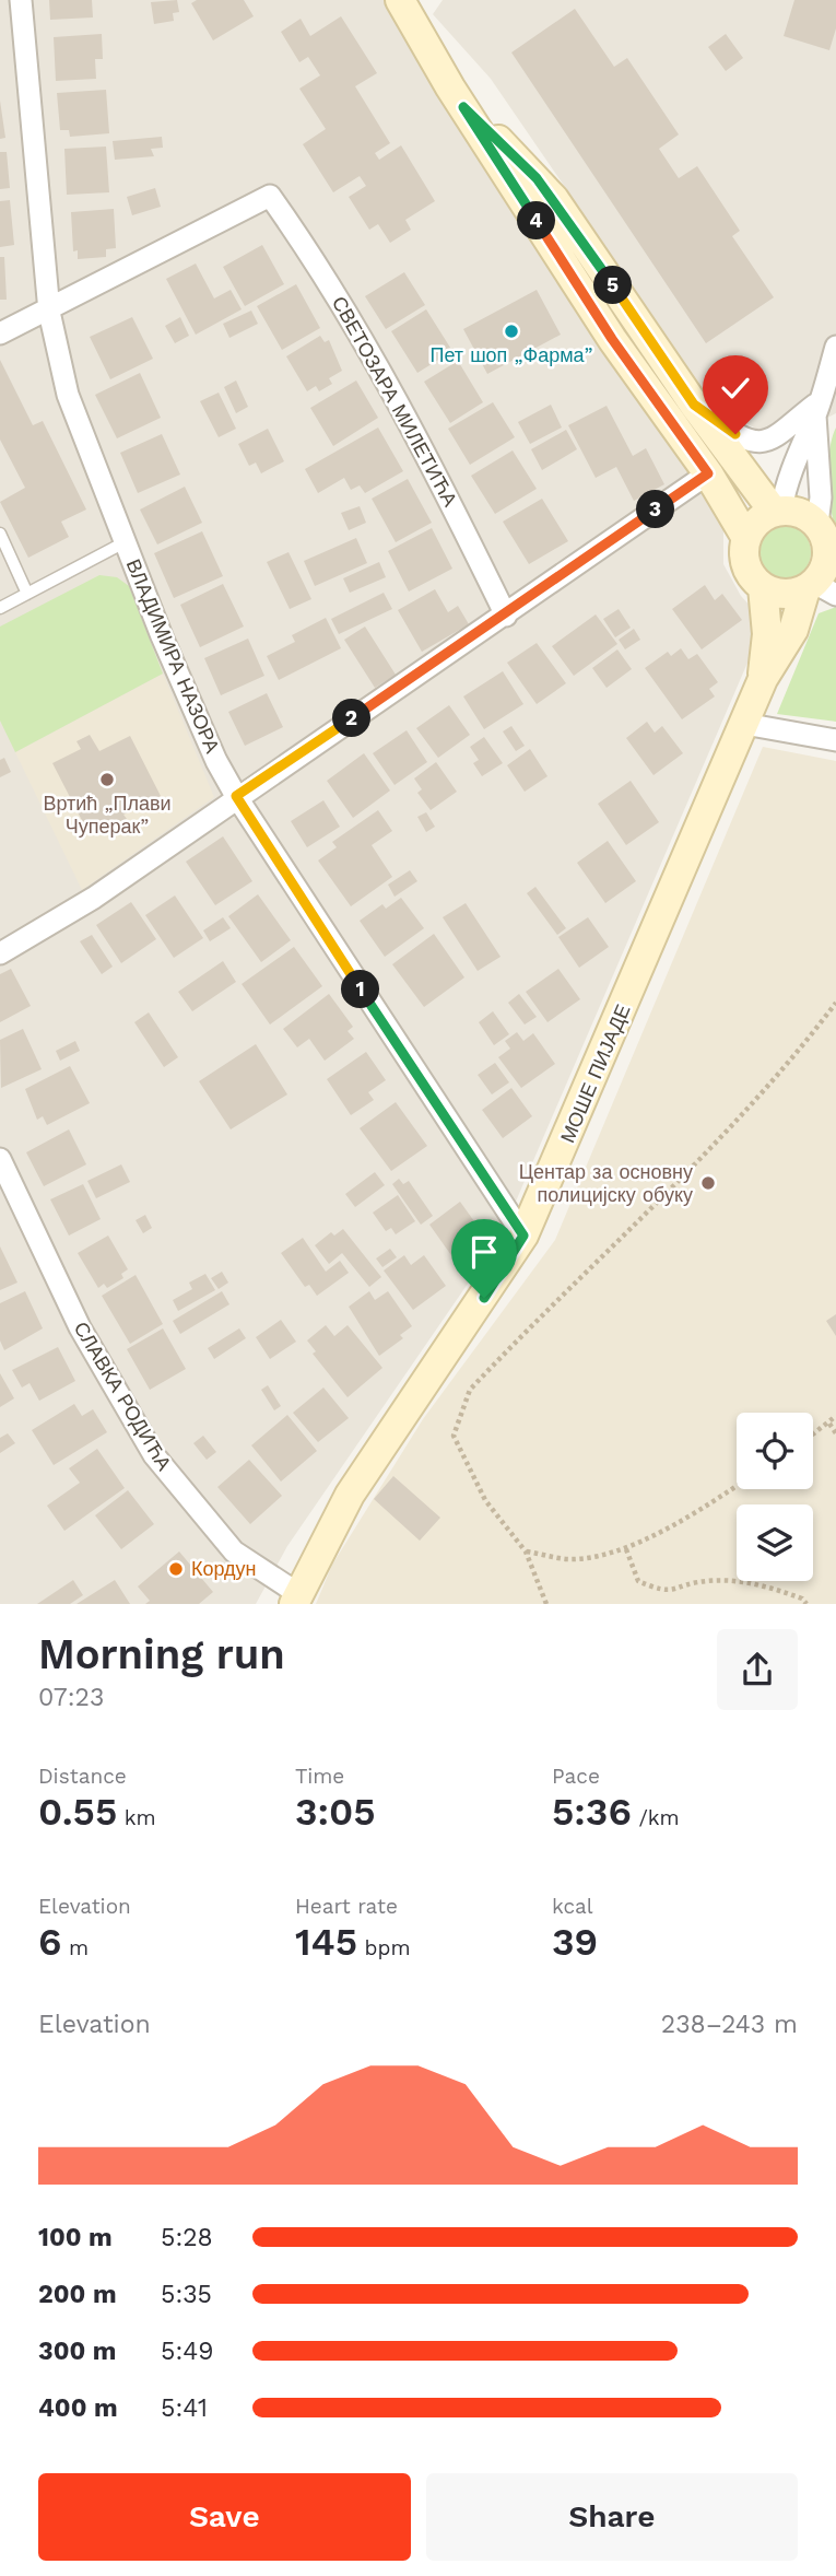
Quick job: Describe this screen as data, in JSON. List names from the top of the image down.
{
  "streets": {
    "street": [
      "СВЕТОЗАРА МИЛЕТИЋА",
      "ВЛАДИМИРА НАЗОРА",
      "МОШЕ ПИЈАДЕ",
      "СЛАВКА РОДИЋА"
    ]
  },
  "crossings": [
    ["СВЕТОЗАРА МИЛЕТИЋА", "ВЛАДИМИРА НАЗОРА"],
    ["ВЛАДИМИРА НАЗОРА", "МОШЕ ПИЈАДЕ"],
    ["МОШЕ ПИЈАДЕ", "СЛАВКА РОДИЋА"]
  ],
  "places": [
    "Пет шоп „Фарма”",
    "Вртић „Плави Чуперак”",
    "Центар за основну полицијску обуку",
    "Кордун"
  ],
  "page": {
    "pins": [
      "4",
      "5",
      "3",
      "2",
      "1"
    ],
    "heading": ["Morning run", "07:23"],
    "stats": [
      ["Distance", "0.55 km"],
      ["Time", "3:05"],
      ["Pace", "5:36 /km"],
      ["Elevation", "6 m"],
      ["Heart rate", "145 bpm"],
      ["kcal", "39"]
    ],
    "chart": ["Elevation", "238–243 m"],
    "list": [
      {
        "name": "100 m",
        "note": "5:28"
      },
      {
        "name": "200 m",
        "note": "5:35"
      },
      {
        "name": "300 m",
        "note": "5:49"
      },
      {
        "name": "400 m",
        "note": "5:41"
      }
    ],
    "buttons": ["Save", "Share"]
  }
}
